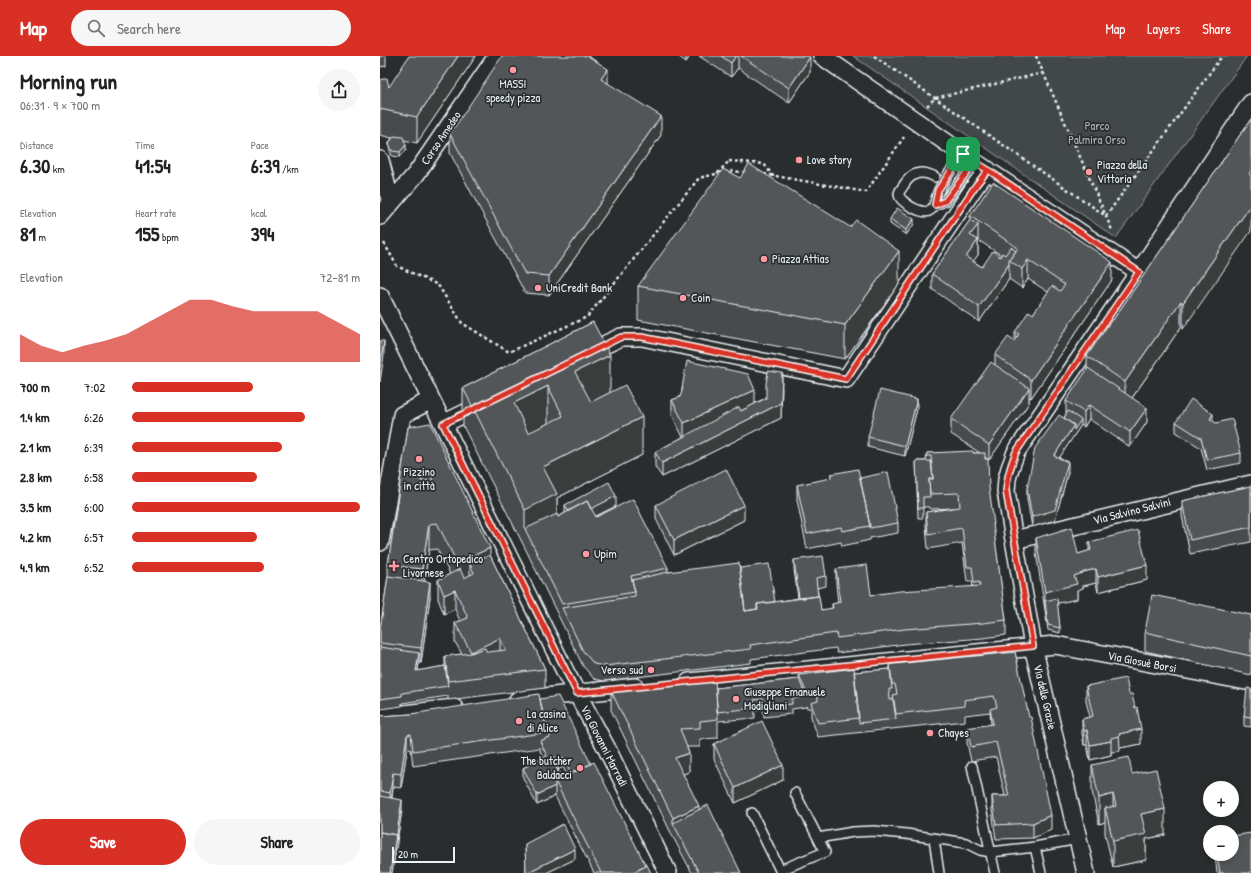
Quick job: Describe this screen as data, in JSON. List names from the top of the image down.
{
  "streets": {
    "street": [
      "Corso Amedeo",
      "Via Salvino Salvini",
      "Via Giosuè Borsi",
      "Via delle Grazie",
      "Via Giovanni Marradi"
    ]
  },
  "crossings": [
    ["Via Salvino Salvini", "Via delle Grazie"],
    ["Via Giosuè Borsi", "Via delle Grazie"]
  ],
  "parks": ["Parco Palmira Orso"],
  "places": {
    "other": [
      "MASSI speedy pizza",
      "Love story",
      "Piazza della Vittoria",
      "Piazza Attias",
      "UniCredit Bank",
      "Coin",
      "Pizzino in città",
      "Upim",
      "Verso sud",
      "Giuseppe Emanuele Modigliani",
      "La casina di Alice",
      "Chayes",
      "The butcher Baldacci"
    ],
    "health": ["Centro Ortopedico Livornese"]
  },
  "scale_bar": "20 m",
  "page": {
    "header": "Map",
    "search": "Search here",
    "nav": ["Map", "Layers", "Share"],
    "heading": ["Morning run", "06:31 · 9 × 700 m"],
    "stats": [
      ["Distance", "6.30 km"],
      ["Time", "41:54"],
      ["Pace", "6:39 /km"],
      ["Elevation", "81 m"],
      ["Heart rate", "155 bpm"],
      ["kcal", "394"]
    ],
    "chart": ["Elevation", "72–81 m"],
    "list": [
      {
        "name": "700 m",
        "note": "7:02"
      },
      {
        "name": "1.4 km",
        "note": "6:26"
      },
      {
        "name": "2.1 km",
        "note": "6:39"
      },
      {
        "name": "2.8 km",
        "note": "6:58"
      },
      {
        "name": "3.5 km",
        "note": "6:00"
      },
      {
        "name": "4.2 km",
        "note": "6:57"
      },
      {
        "name": "4.9 km",
        "note": "6:52"
      }
    ],
    "map_buttons": ["+", "−"],
    "buttons": ["Save", "Share"],
    "scale": "20 m"
  }
}
